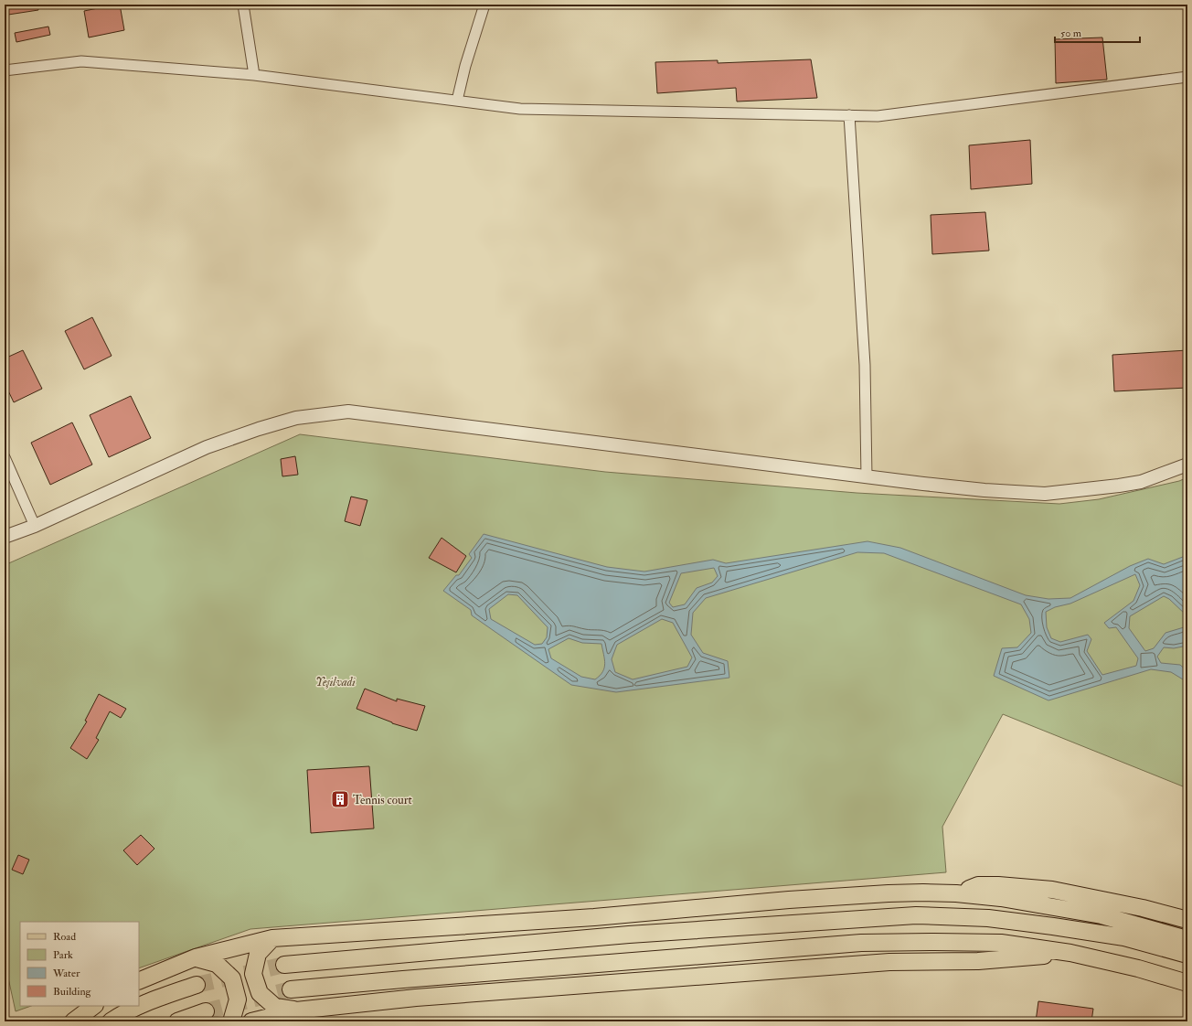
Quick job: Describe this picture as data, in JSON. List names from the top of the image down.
{
  "parks": ["Yeşilvadi"],
  "places": {
    "building": ["Tennis court"]
  },
  "legend": [
    "Road",
    "Park",
    "Water",
    "Building"
  ],
  "scale_bar": "50 m"
}
